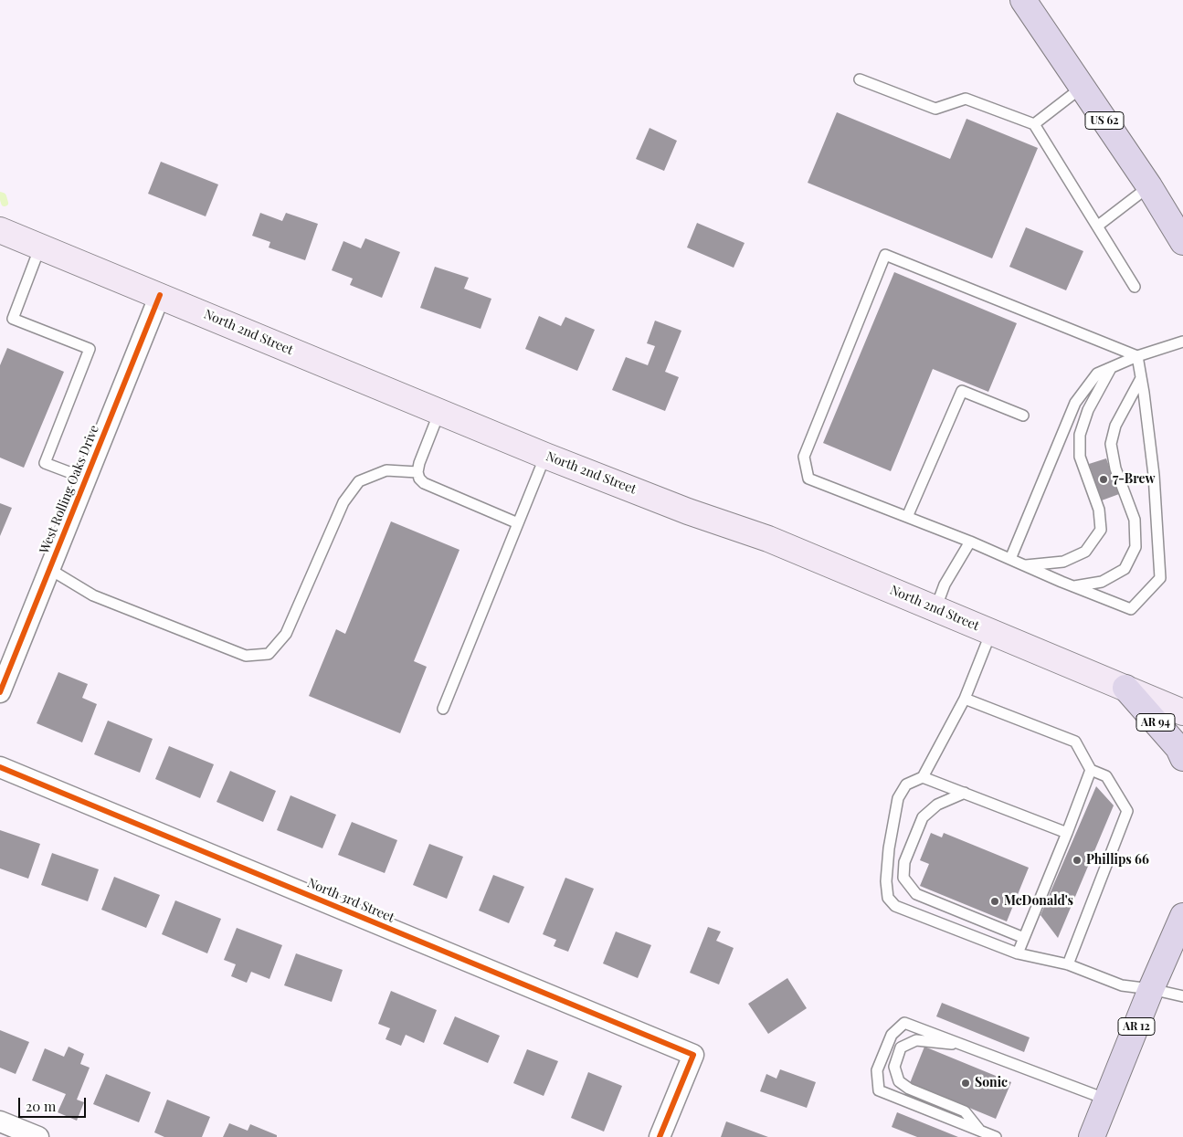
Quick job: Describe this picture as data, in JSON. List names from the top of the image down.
{
  "streets": {
    "highway": ["US 62", "AR 94", "AR 12"],
    "main road": ["North 2nd Street"],
    "street": ["West Rolling Oaks Drive", "North 3rd Street"]
  },
  "crossings": [
    ["North 2nd Street", "West Rolling Oaks Drive"],
    ["North 2nd Street", "AR 94"]
  ],
  "places": [
    "7-Brew",
    "Phillips 66",
    "McDonald's",
    "Sonic"
  ],
  "scale_bar": "20 m"
}
